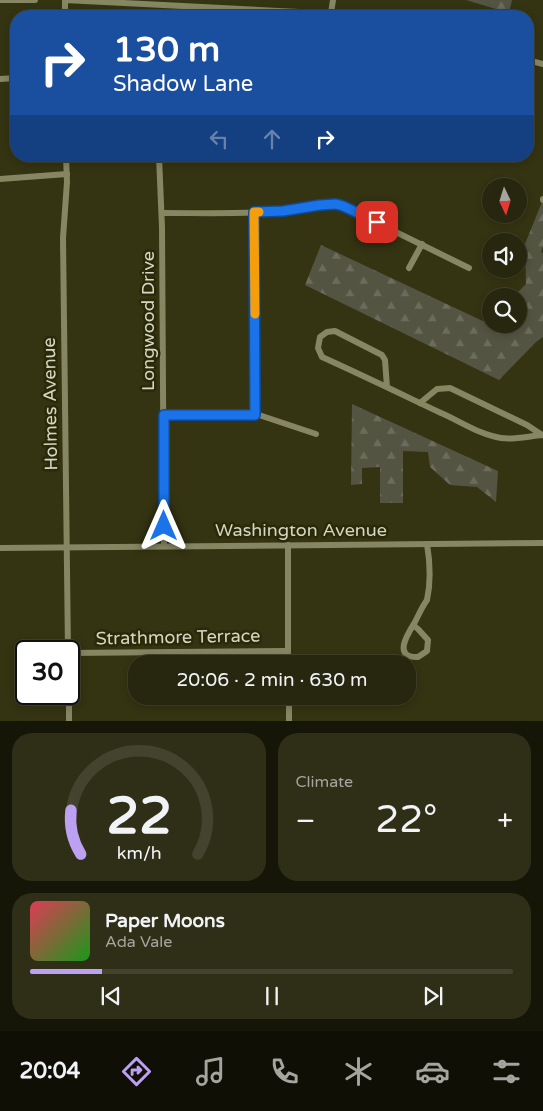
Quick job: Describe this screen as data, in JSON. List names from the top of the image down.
{
  "streets": {
    "street": [
      "Longwood Drive",
      "Holmes Avenue",
      "Washington Avenue",
      "Strathmore Terrace"
    ]
  },
  "crossings": [
    ["Longwood Drive", "Washington Avenue"],
    ["Holmes Avenue", "Washington Avenue"]
  ],
  "north": "bottom",
  "page": {
    "turn": ["130 m", "Shadow Lane"],
    "limit": "30",
    "trip": "20:06 · 2 min · 630 m",
    "tile": "Climate",
    "heat": ["−", "22°", "+"],
    "song": ["Paper Moons", "Ada Vale"],
    "tabs": "20:04",
    "gauge": ["22", "km/h"]
  }
}
